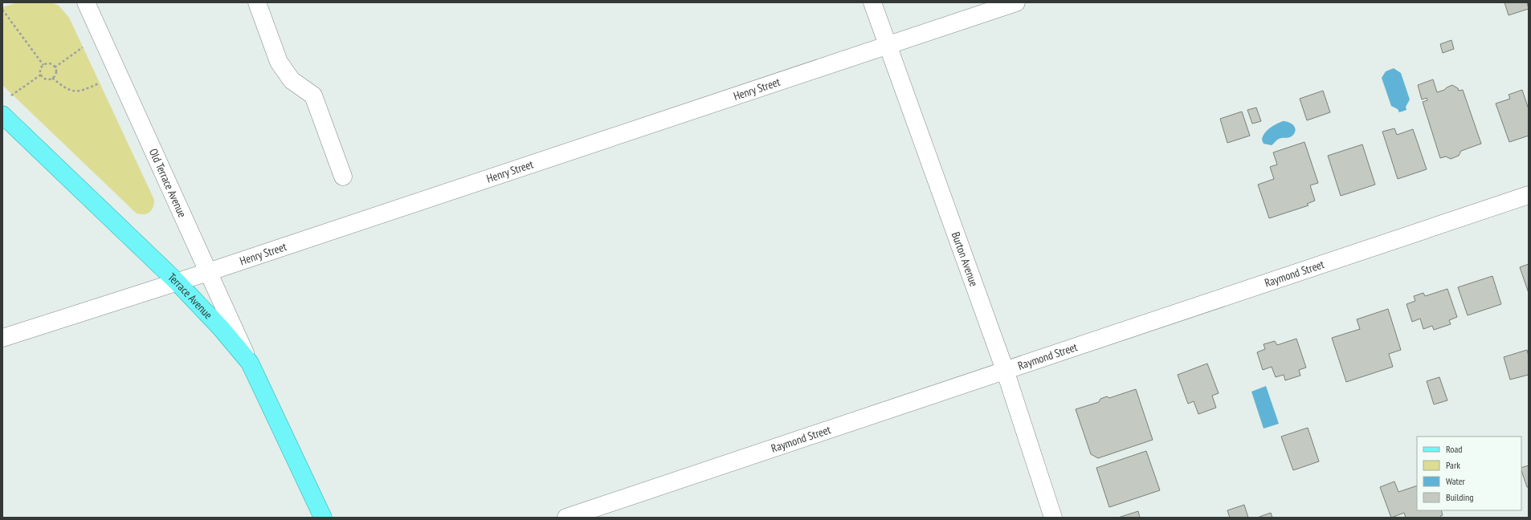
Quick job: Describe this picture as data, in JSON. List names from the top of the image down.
{
  "streets": {
    "main road": ["Terrace Avenue"],
    "street": [
      "Henry Street",
      "Old Terrace Avenue",
      "Burton Avenue",
      "Raymond Street"
    ]
  },
  "crossings": [
    ["Henry Street", "Old Terrace Avenue"],
    ["Henry Street", "Burton Avenue"],
    ["Henry Street", "Terrace Avenue"],
    ["Old Terrace Avenue", "Terrace Avenue"],
    ["Burton Avenue", "Raymond Street"]
  ],
  "legend": [
    "Road",
    "Park",
    "Water",
    "Building"
  ]
}
